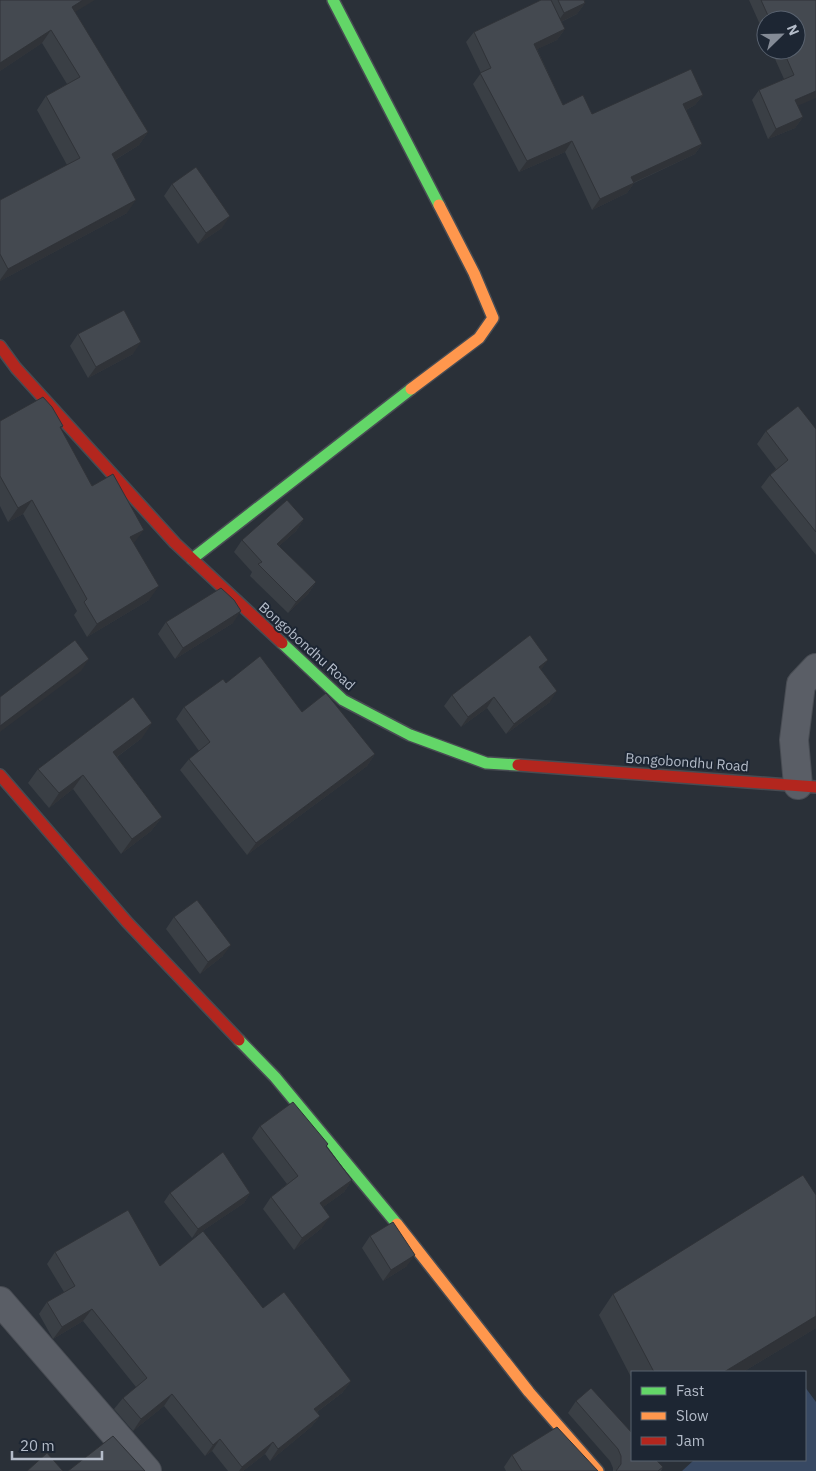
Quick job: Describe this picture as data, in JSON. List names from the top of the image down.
{
  "streets": {
    "street": ["Bongobondhu Road"]
  },
  "legend": ["Fast", "Slow", "Jam"],
  "scale_bar": "20 m",
  "north": "top right"
}
